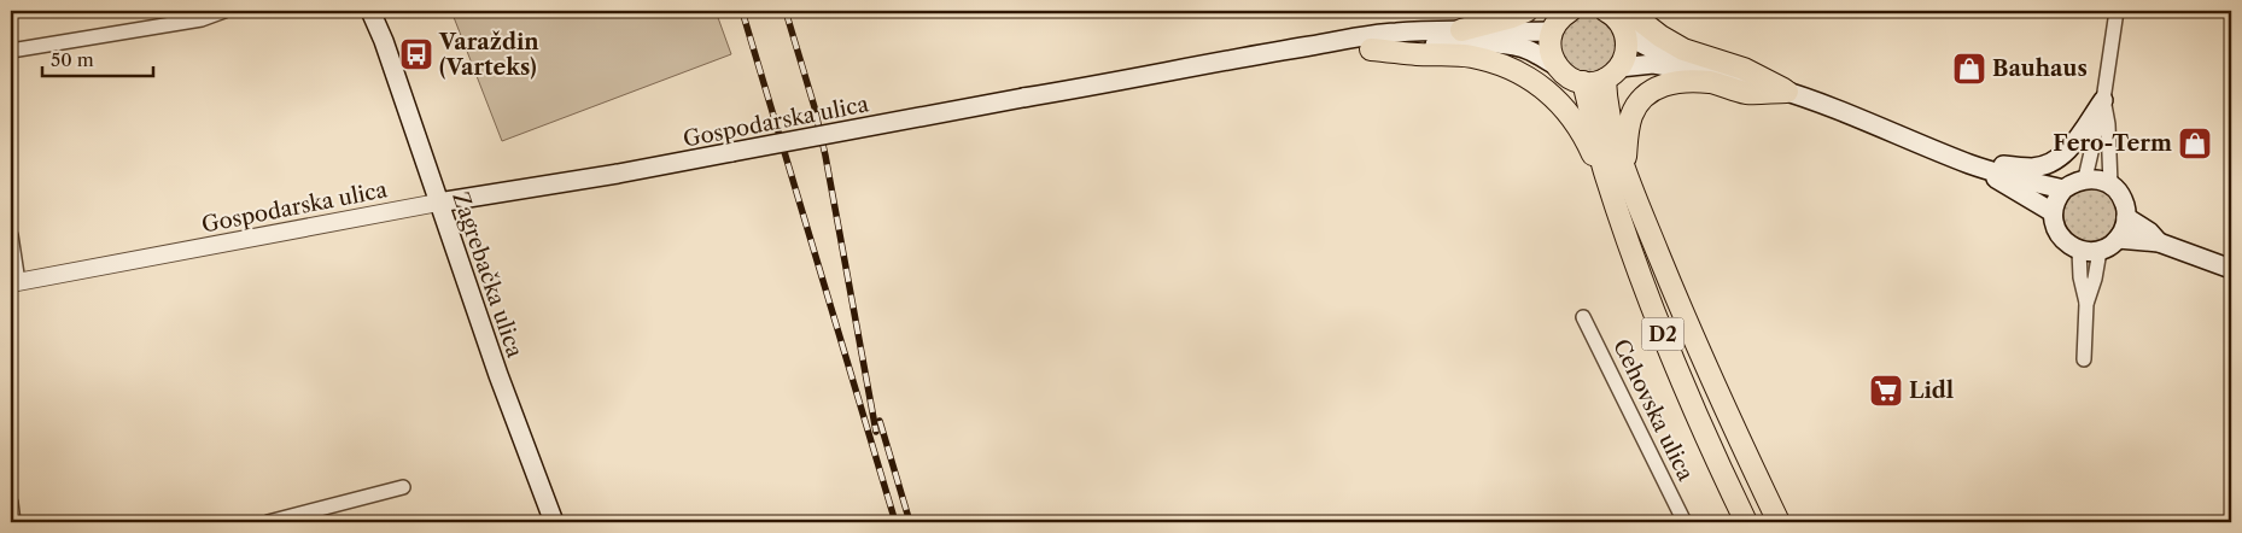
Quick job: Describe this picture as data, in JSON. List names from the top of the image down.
{
  "streets": {
    "main road": ["Gospodarska ulica", "Zagrebačka ulica", "D2"],
    "street": ["Cehovska ulica"]
  },
  "crossings": [
    ["Gospodarska ulica", "Zagrebačka ulica"]
  ],
  "places": {
    "bus stop": ["Varaždin (Varteks)"],
    "shop": ["Bauhaus", "Fero-Term"],
    "supermarket": ["Lidl"]
  },
  "scale_bar": "50 m"
}
